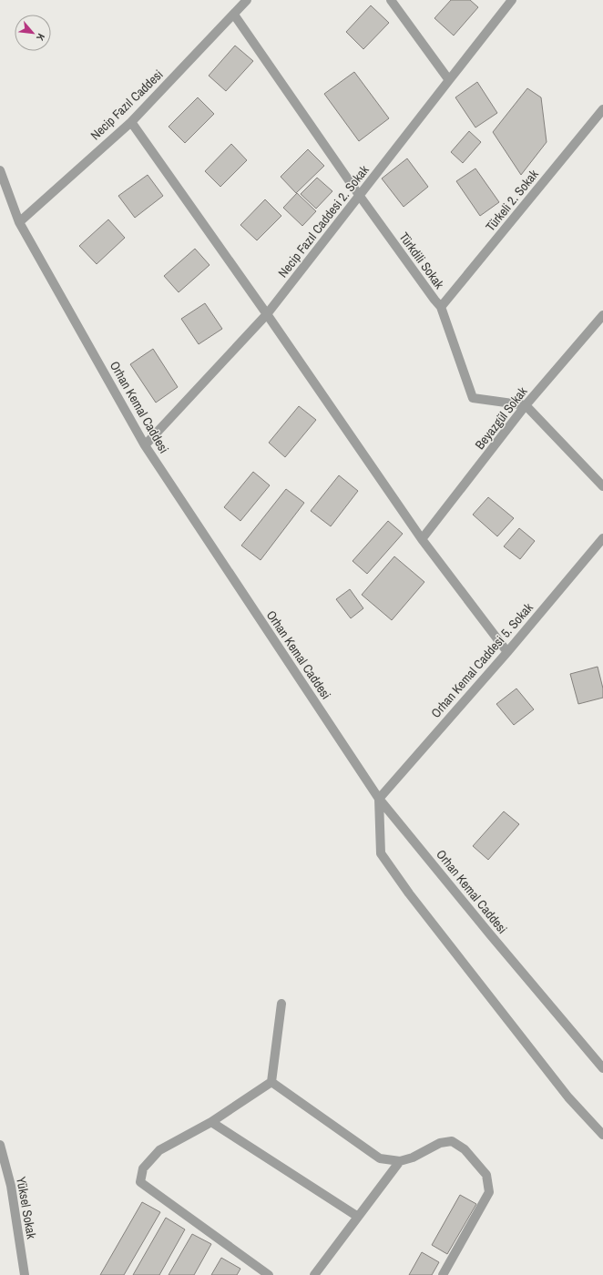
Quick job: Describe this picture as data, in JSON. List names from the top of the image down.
{
  "streets": {
    "street": [
      "Necip Fazıl Caddesi",
      "Türkeli 2. Sokak",
      "Necip Fazıl Caddesi 2. Sokak",
      "Türkdili Sokak",
      "Orhan Kemal Caddesi",
      "Beyazgül Sokak",
      "Orhan Kemal Caddesi 5. Sokak",
      "Yüksel Sokak"
    ]
  },
  "crossings": [
    ["Necip Fazıl Caddesi", "Türkdili Sokak"],
    ["Necip Fazıl Caddesi", "Orhan Kemal Caddesi"],
    ["Türkeli 2. Sokak", "Türkdili Sokak"],
    ["Necip Fazıl Caddesi 2. Sokak", "Türkdili Sokak"],
    ["Necip Fazıl Caddesi 2. Sokak", "Orhan Kemal Caddesi"],
    ["Türkdili Sokak", "Beyazgül Sokak"],
    ["Orhan Kemal Caddesi", "Orhan Kemal Caddesi 5. Sokak"]
  ],
  "north": "bottom right"
}
